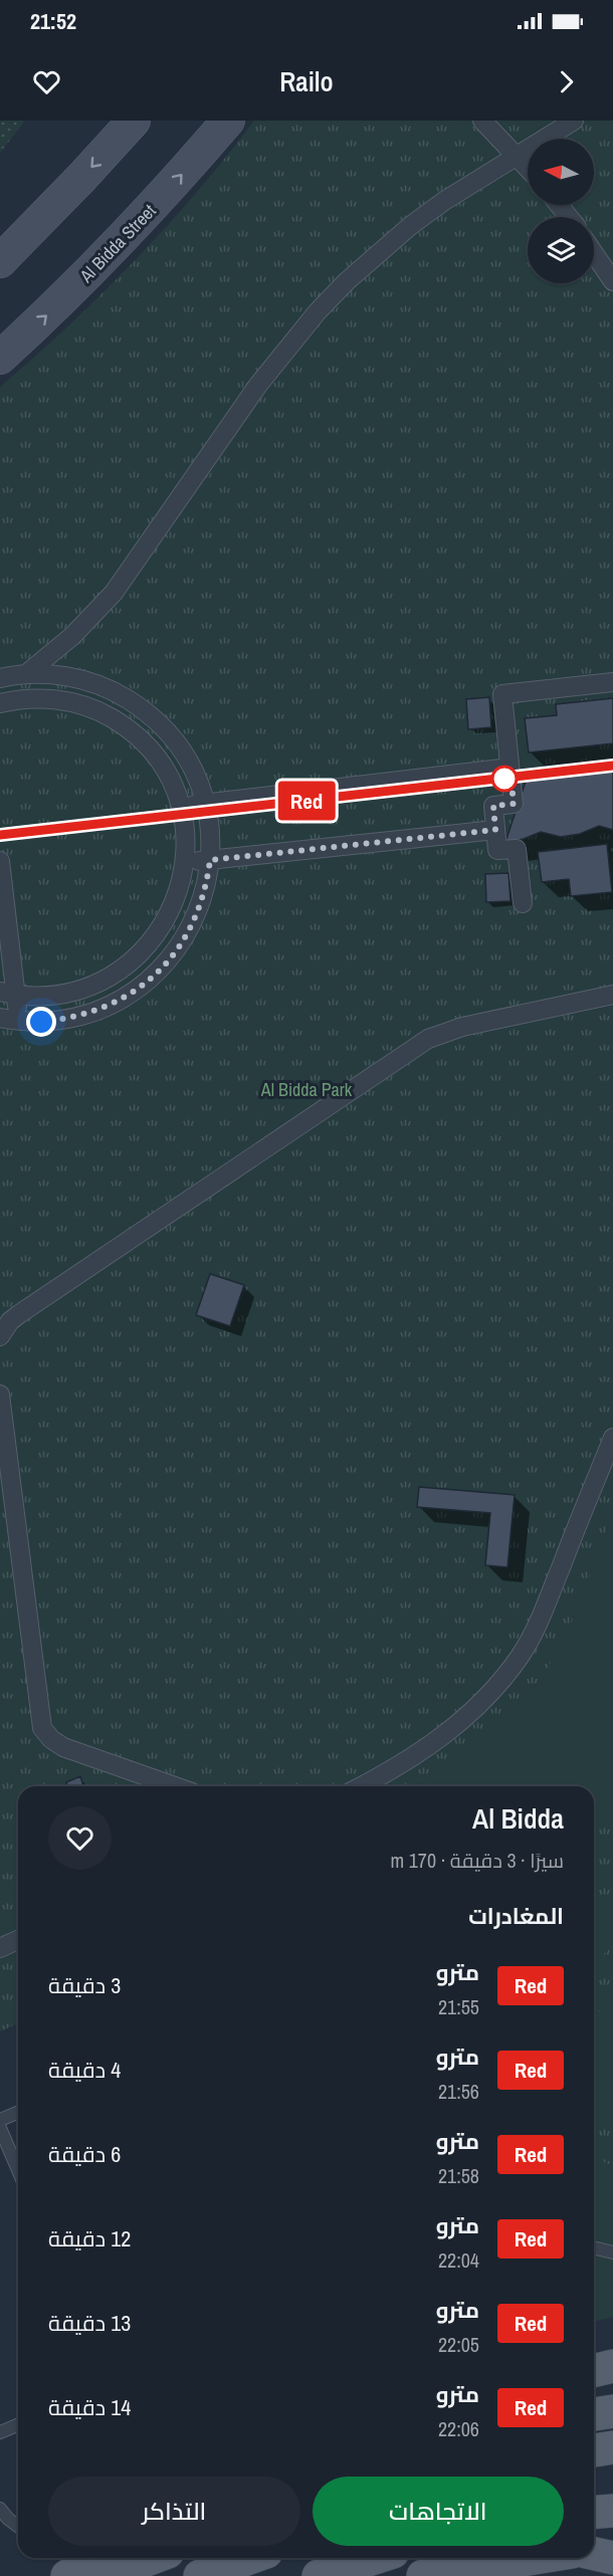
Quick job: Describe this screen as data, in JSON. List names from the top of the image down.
{
  "streets": {
    "main road": ["Al Bidda Street"]
  },
  "parks": ["Al Bidda Park"],
  "lines": ["metro line Red"],
  "north": "left",
  "page": {
    "status": "21:52",
    "header": "Railo",
    "on_map": "Red",
    "heading": [
      ["Al Bidda", "سيرًا · 3 دقيقة · 170 m"],
      "المغادرات"
    ],
    "list": [
      {
        "mark": "Red",
        "name": "مترو",
        "note": "21:55",
        "value": "3 دقيقة"
      },
      {
        "mark": "Red",
        "name": "مترو",
        "note": "21:56",
        "value": "4 دقيقة"
      },
      {
        "mark": "Red",
        "name": "مترو",
        "note": "21:58",
        "value": "6 دقيقة"
      },
      {
        "mark": "Red",
        "name": "مترو",
        "note": "22:04",
        "value": "12 دقيقة"
      },
      {
        "mark": "Red",
        "name": "مترو",
        "note": "22:05",
        "value": "13 دقيقة"
      },
      {
        "mark": "Red",
        "name": "مترو",
        "note": "22:06",
        "value": "14 دقيقة"
      }
    ],
    "buttons": ["الاتجاهات", "التذاكر"]
  }
}
